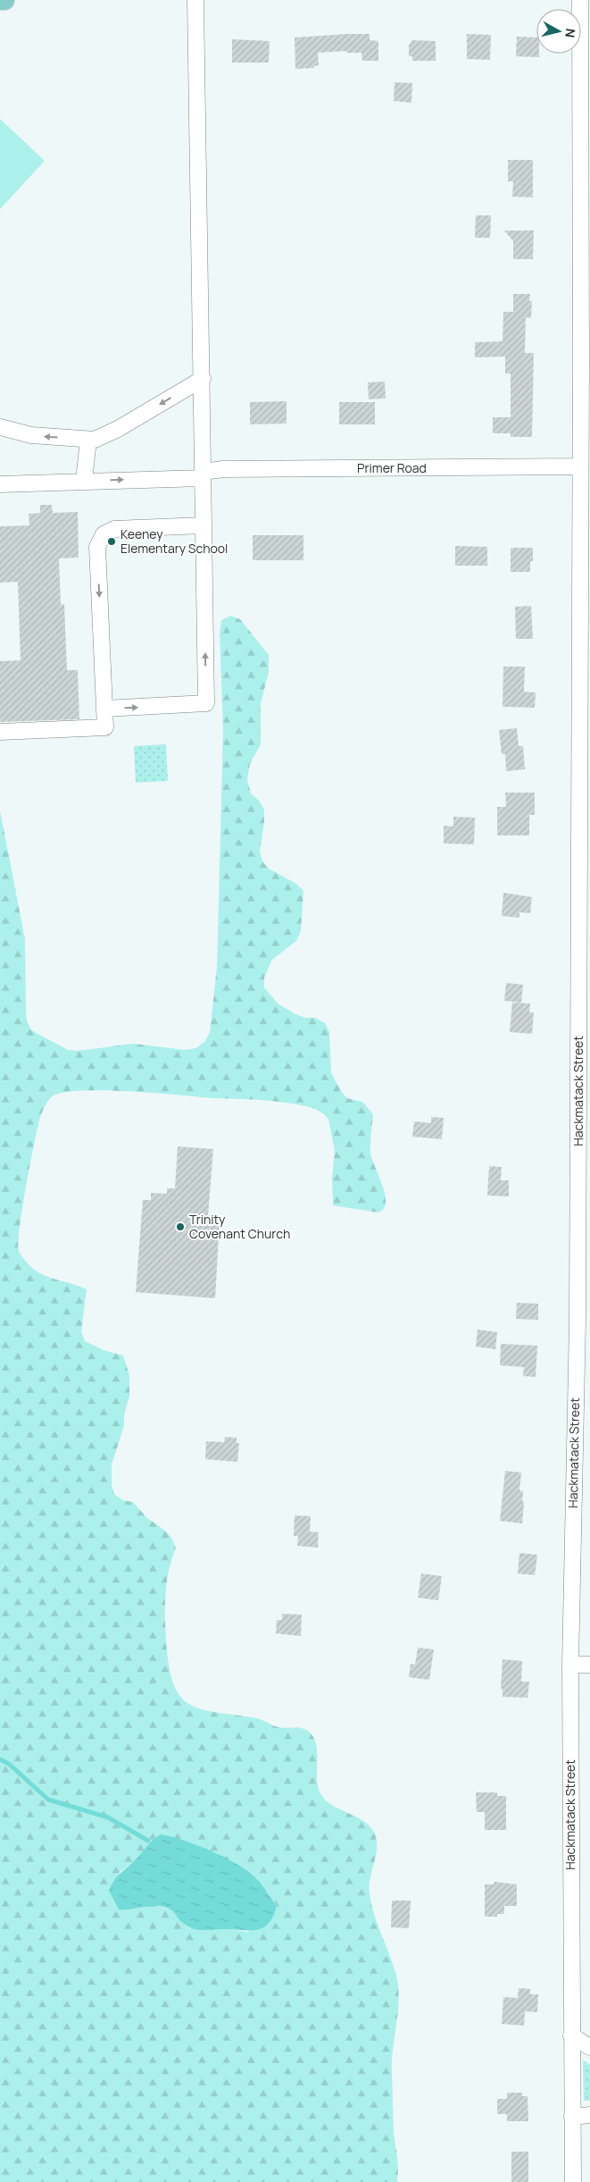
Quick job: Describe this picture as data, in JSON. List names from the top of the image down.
{
  "streets": {
    "street": ["Primer Road", "Hackmatack Street"]
  },
  "crossings": [
    ["Primer Road", "Hackmatack Street"]
  ],
  "places": ["Keeney Elementary School", "Trinity Covenant Church"],
  "north": "right"
}
